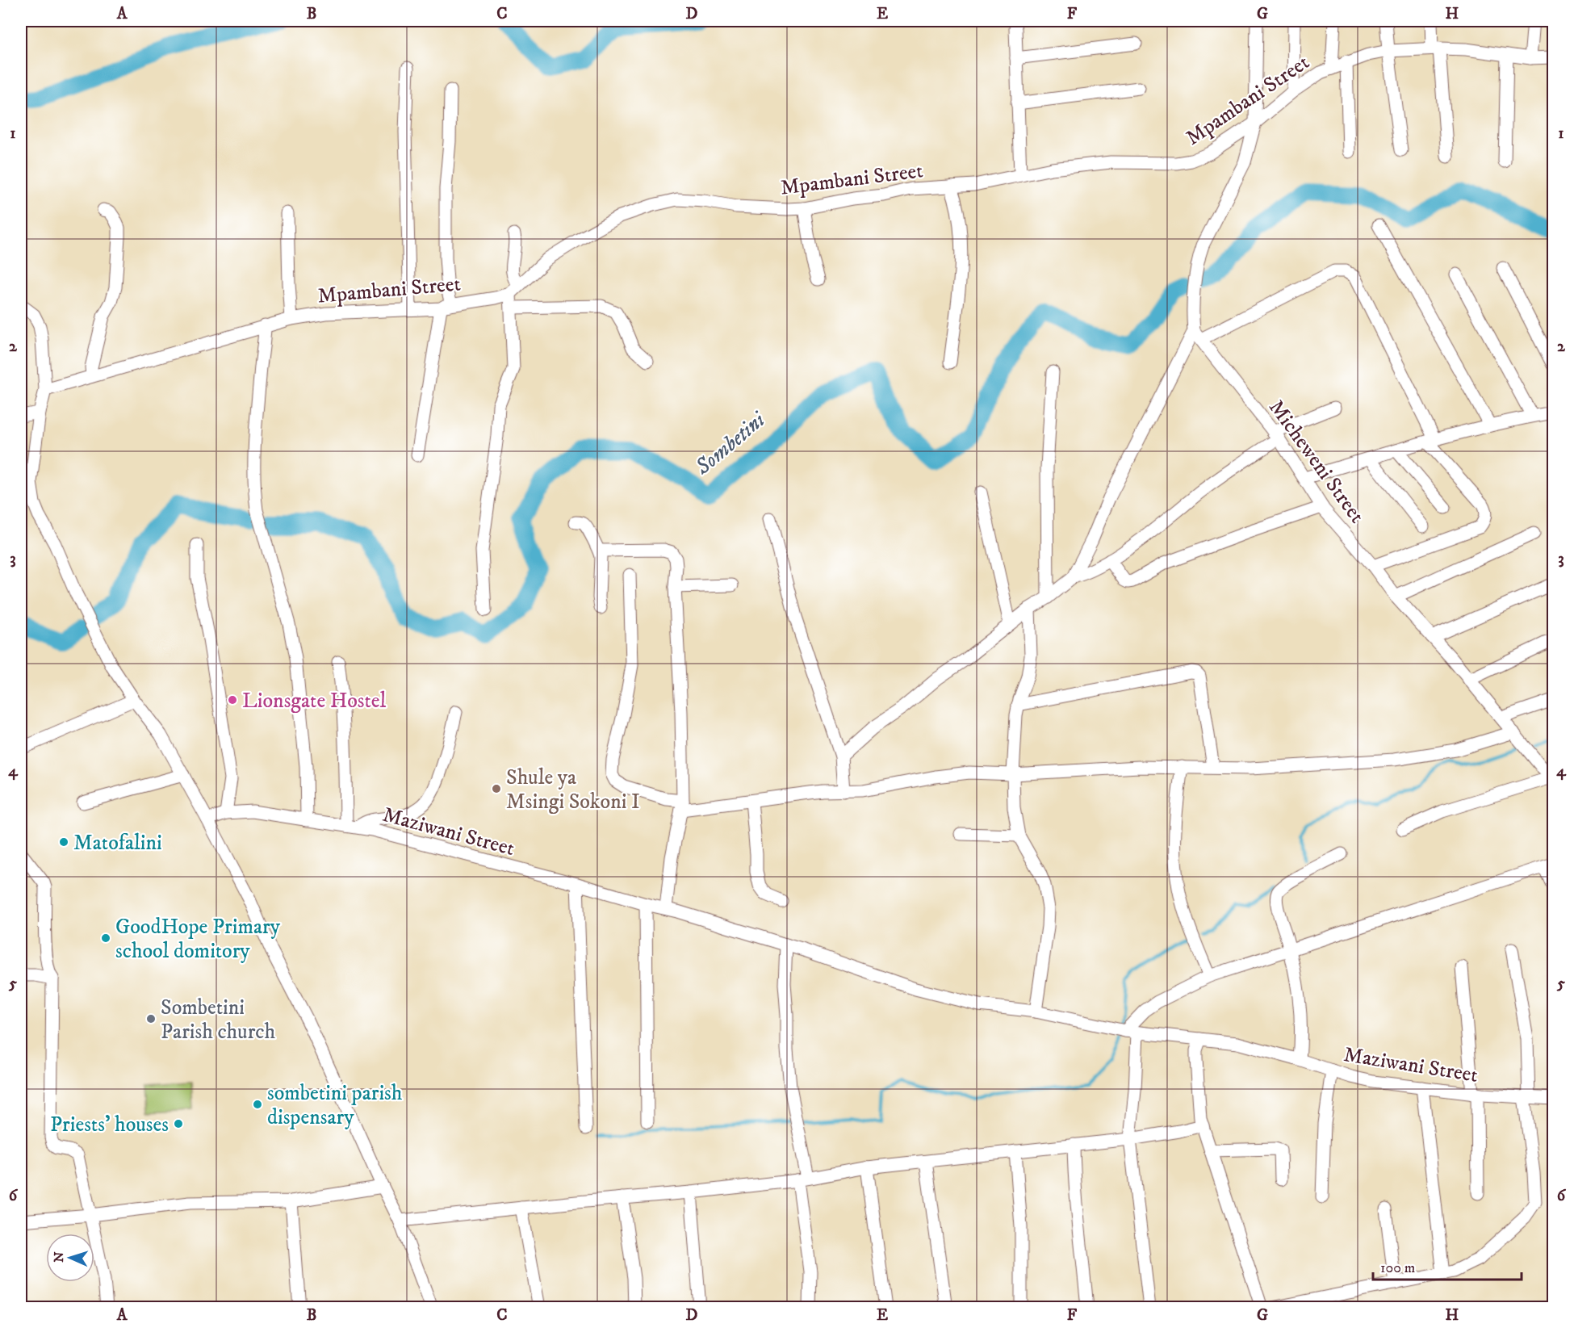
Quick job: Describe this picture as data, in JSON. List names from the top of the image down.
{
  "streets": {
    "street": ["Mpambani Street", "Micheweni Street", "Maziwani Street"]
  },
  "water": ["Sombetini"],
  "places": [
    "Lionsgate Hostel",
    "Shule ya Msingi Sokoni I",
    "Matofalini",
    "GoodHope Primary school domitory",
    "Sombetini Parish church",
    "sombetini parish dispensary",
    "Priests' houses"
  ],
  "scale_bar": "100 m",
  "north": "left",
  "grid": {
    "columns": [
      "A",
      "B",
      "C",
      "D",
      "E",
      "F",
      "G",
      "H"
    ],
    "rows": [
      "1",
      "2",
      "3",
      "4",
      "5",
      "6"
    ]
  }
}
